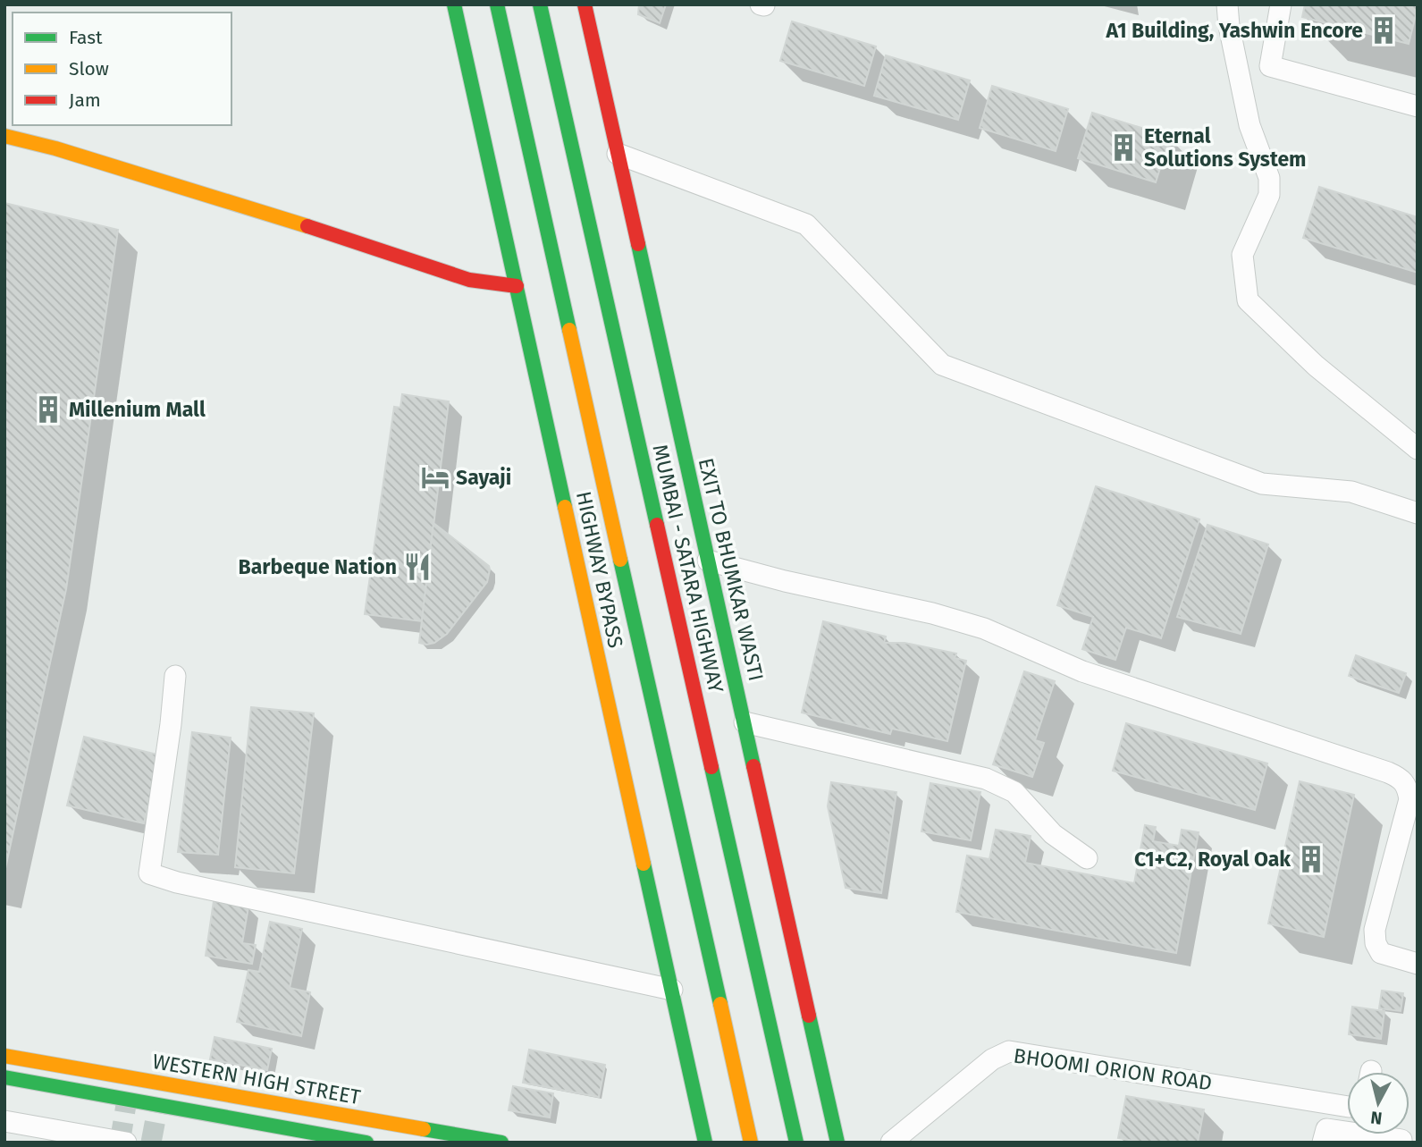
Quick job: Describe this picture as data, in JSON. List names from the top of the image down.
{
  "streets": {
    "main road": [
      "MUMBAI - SATARA HIGHWAY",
      "HIGHWAY BYPASS",
      "EXIT TO BHUMKAR WASTI",
      "WESTERN HIGH STREET"
    ],
    "street": ["BHOOMI ORION ROAD"]
  },
  "places": {
    "building": [
      "A1 Building, Yashwin Encore",
      "Eternal Solutions System",
      "Millenium Mall",
      "C1+C2, Royal Oak"
    ],
    "hotel": ["Sayaji"],
    "restaurant": ["Barbeque Nation"]
  },
  "legend": ["Fast", "Slow", "Jam"],
  "north": "bottom"
}
